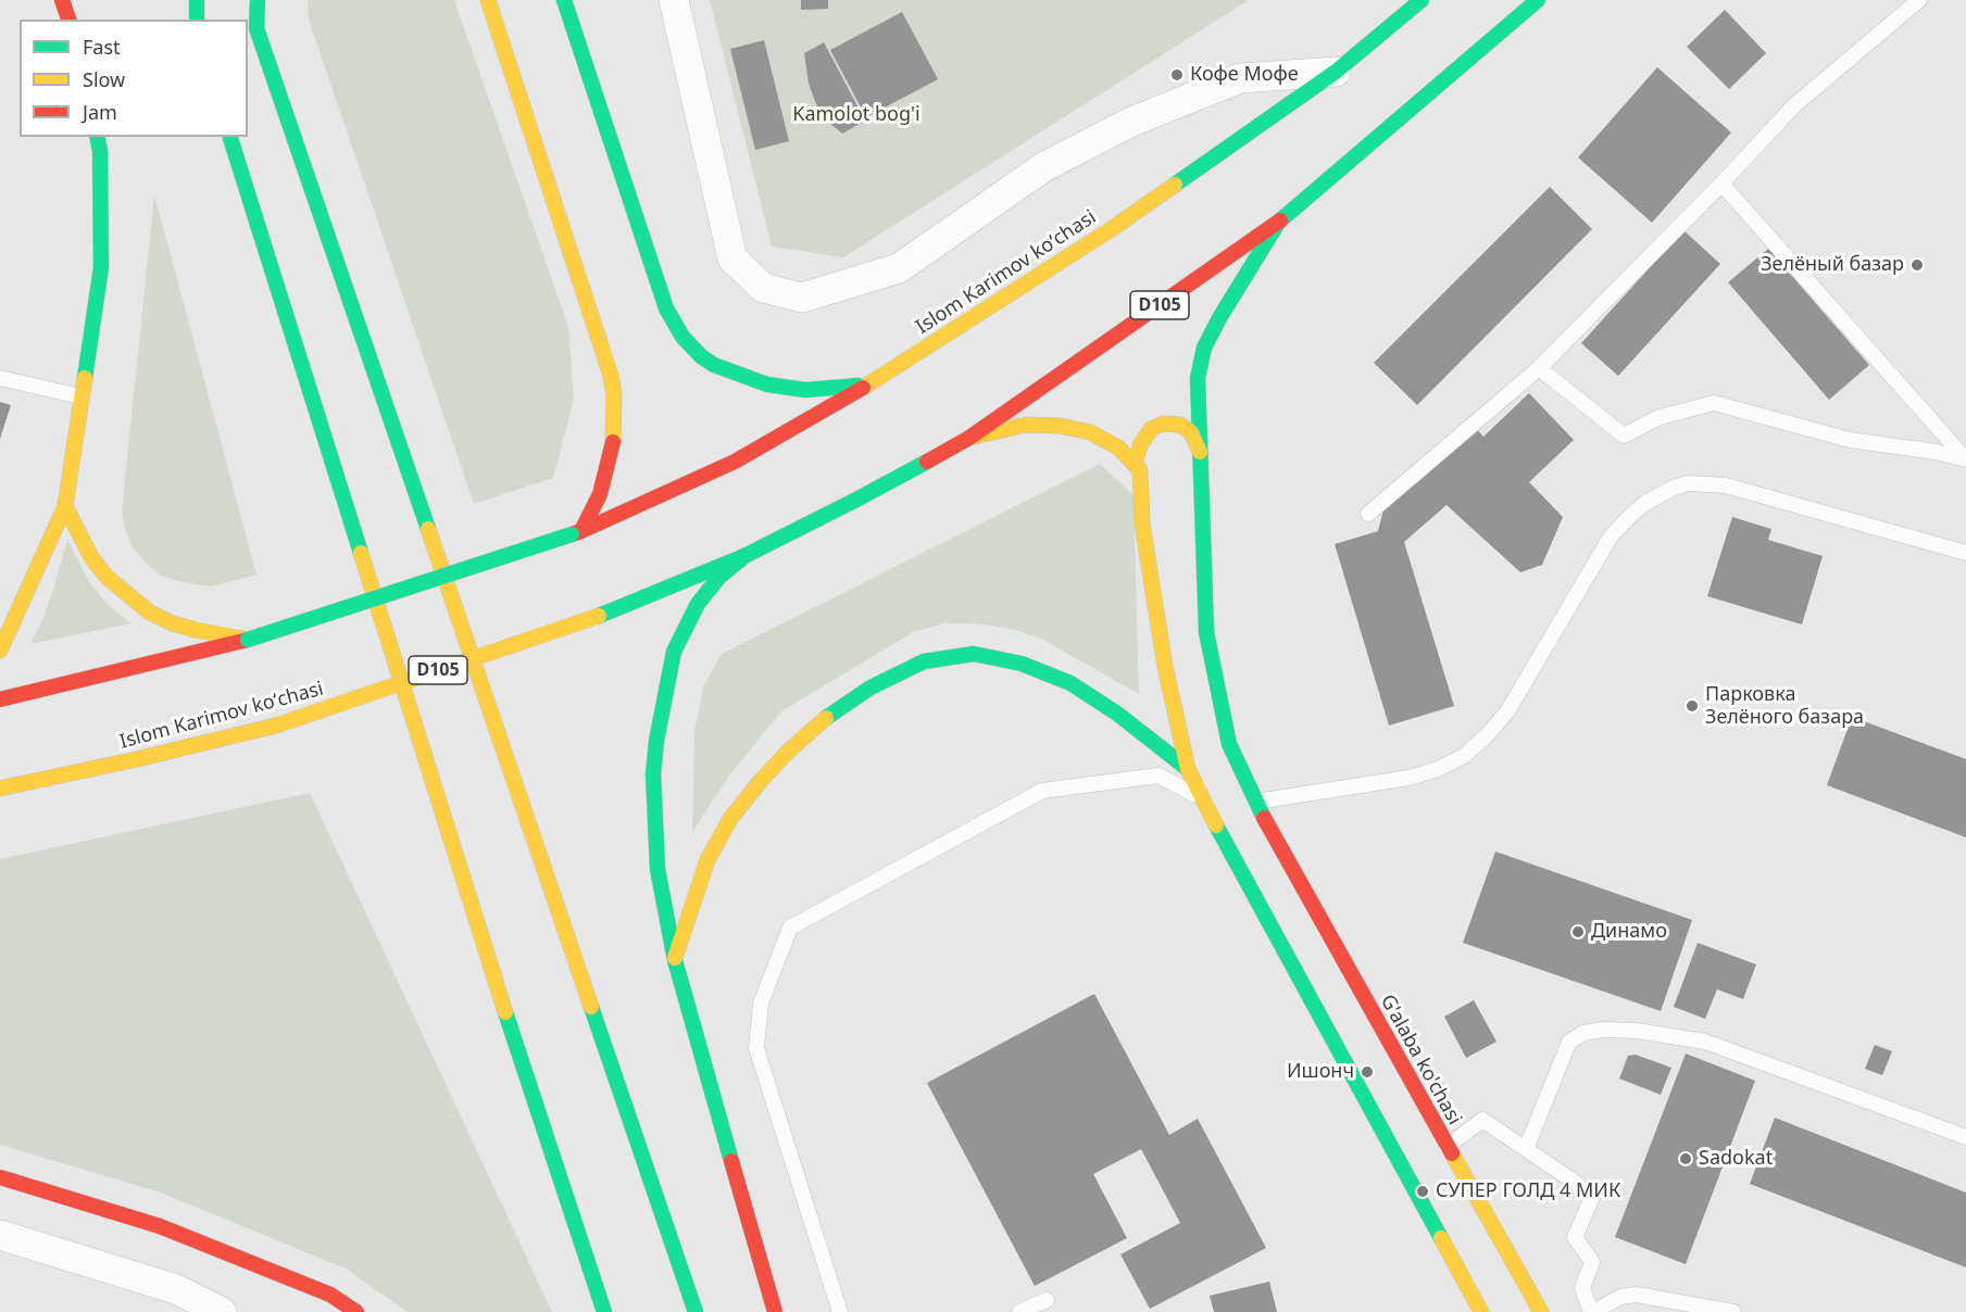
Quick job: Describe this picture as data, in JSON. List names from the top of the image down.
{
  "streets": {
    "main road": ["Islom Karimov koʻchasi", "D105", "G'alaba ko'chasi"]
  },
  "crossings": [
    ["Islom Karimov koʻchasi", "D105"],
    ["D105", "G'alaba ko'chasi"]
  ],
  "parks": ["Kamolot bog'i"],
  "places": [
    "Кофе Мофе",
    "Зелёный базар",
    "Парковка Зелёного базара",
    "Динамо",
    "Ишонч",
    "Sadokat",
    "СУПЕР ГОЛД 4 МИК"
  ],
  "legend": ["Fast", "Slow", "Jam"]
}
